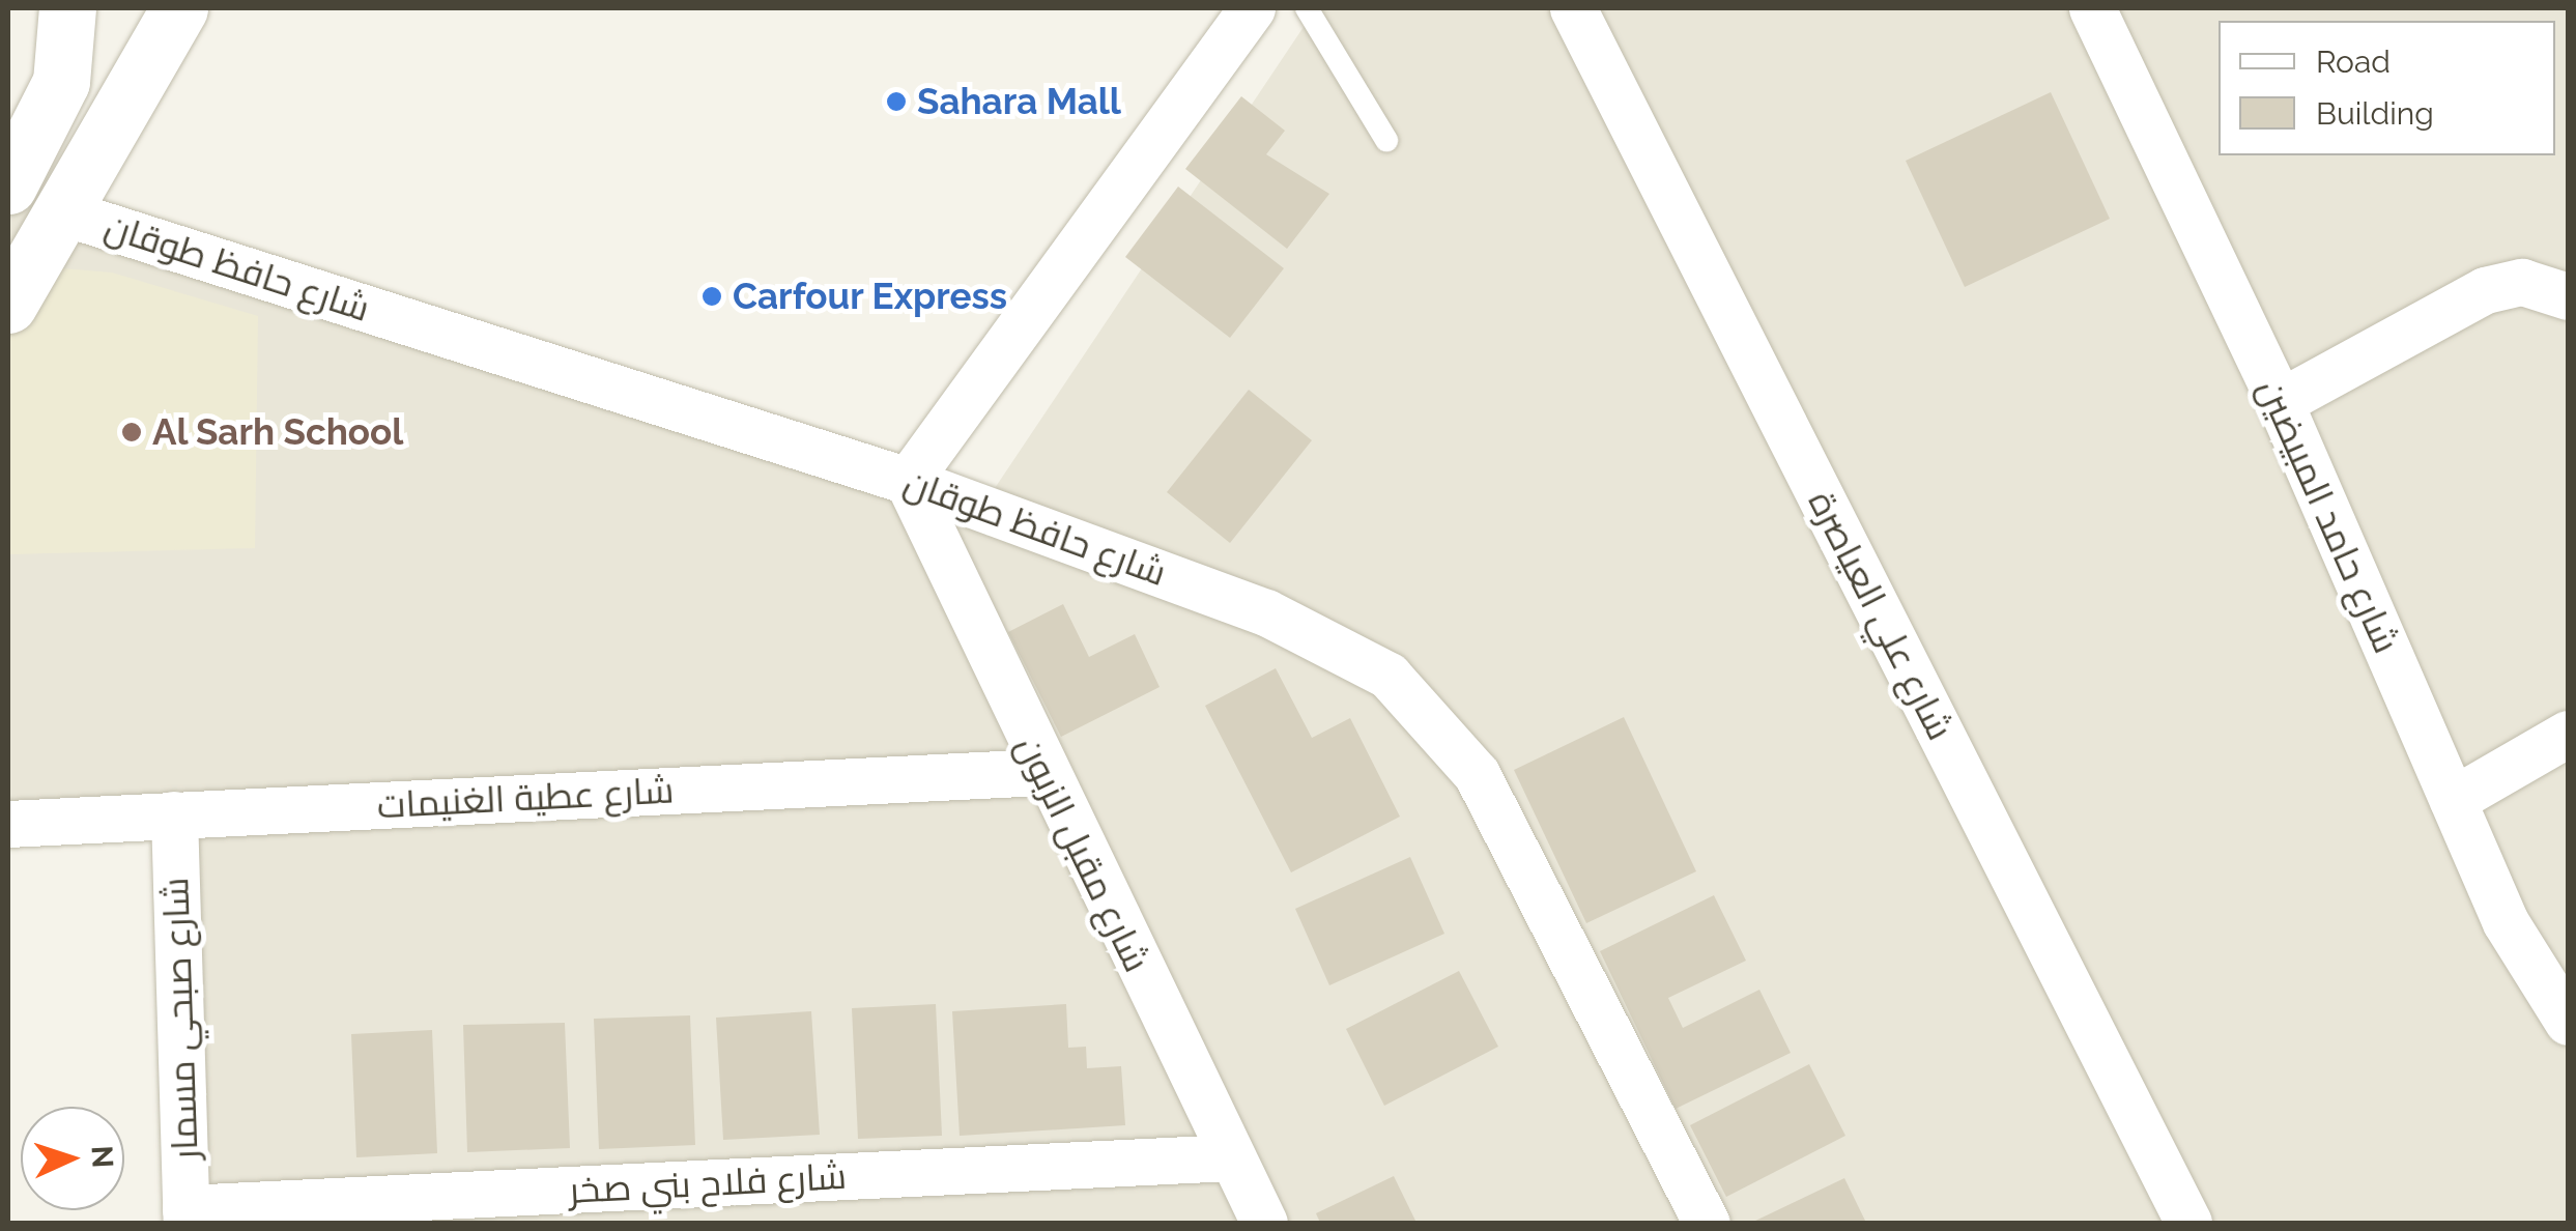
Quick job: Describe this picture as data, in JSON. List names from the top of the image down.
{
  "streets": {
    "street": [
      "شارع حافظ طوقان",
      "شارع حامد المبيضين",
      "شارع علي العياصرة",
      "شارع عطية الغنيمات",
      "شارع مقبل الزبون",
      "شارع صبحي مسمار",
      "شارع فلاح بني صخر"
    ]
  },
  "crossings": [
    ["شارع حافظ طوقان", "شارع مقبل الزبون"],
    ["شارع عطية الغنيمات", "شارع مقبل الزبون"],
    ["شارع عطية الغنيمات", "شارع صبحي مسمار"],
    ["شارع مقبل الزبون", "شارع فلاح بني صخر"],
    ["شارع صبحي مسمار", "شارع فلاح بني صخر"]
  ],
  "places": ["Sahara Mall", "Carfour Express", "Al Sarh School"],
  "legend": ["Road", "Building"],
  "north": "right"
}
